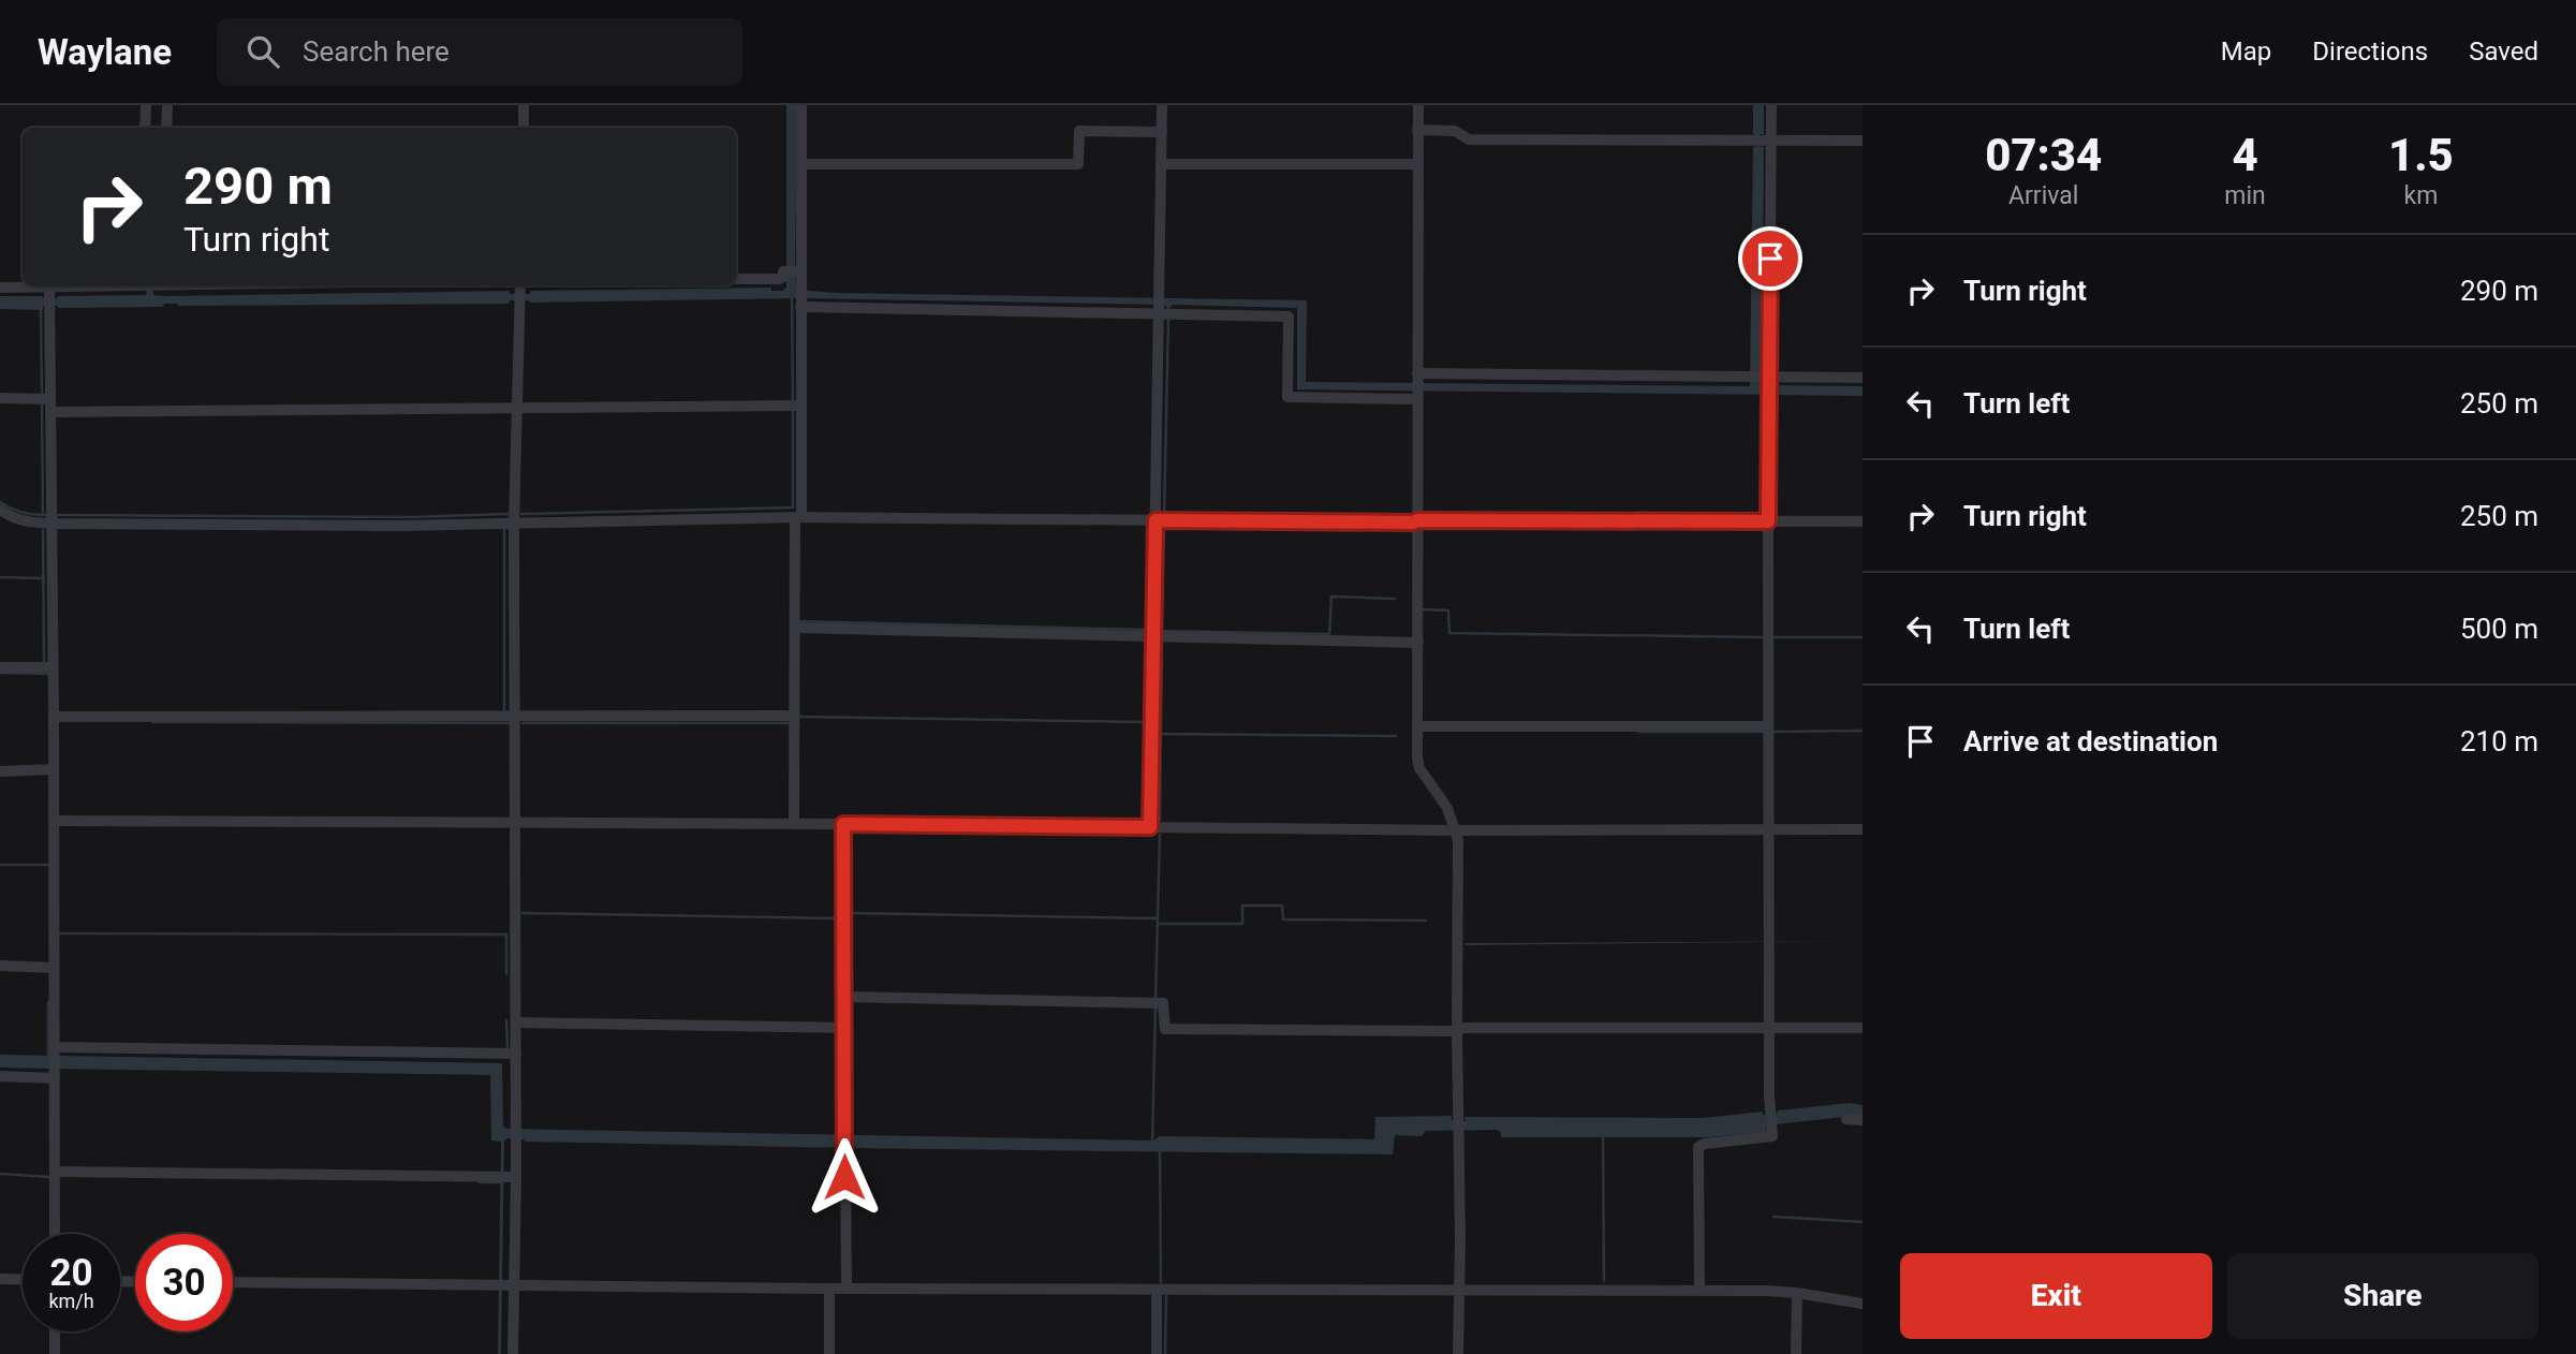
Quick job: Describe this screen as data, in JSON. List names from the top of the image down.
{
  "page": {
    "header": "Waylane",
    "search": "Search here",
    "nav": ["Map", "Directions", "Saved"],
    "eta": [
      "07:34",
      "Arrival",
      "4",
      "min",
      "1.5",
      "km"
    ],
    "turn": ["290 m", "Turn right"],
    "list": [
      {
        "name": "Turn right",
        "value": "290 m"
      },
      {
        "name": "Turn left",
        "value": "250 m"
      },
      {
        "name": "Turn right",
        "value": "250 m"
      },
      {
        "name": "Turn left",
        "value": "500 m"
      },
      {
        "name": "Arrive at destination",
        "value": "210 m"
      }
    ],
    "speed": "20 km/h",
    "limit": "30",
    "buttons": ["Exit", "Share"]
  }
}
